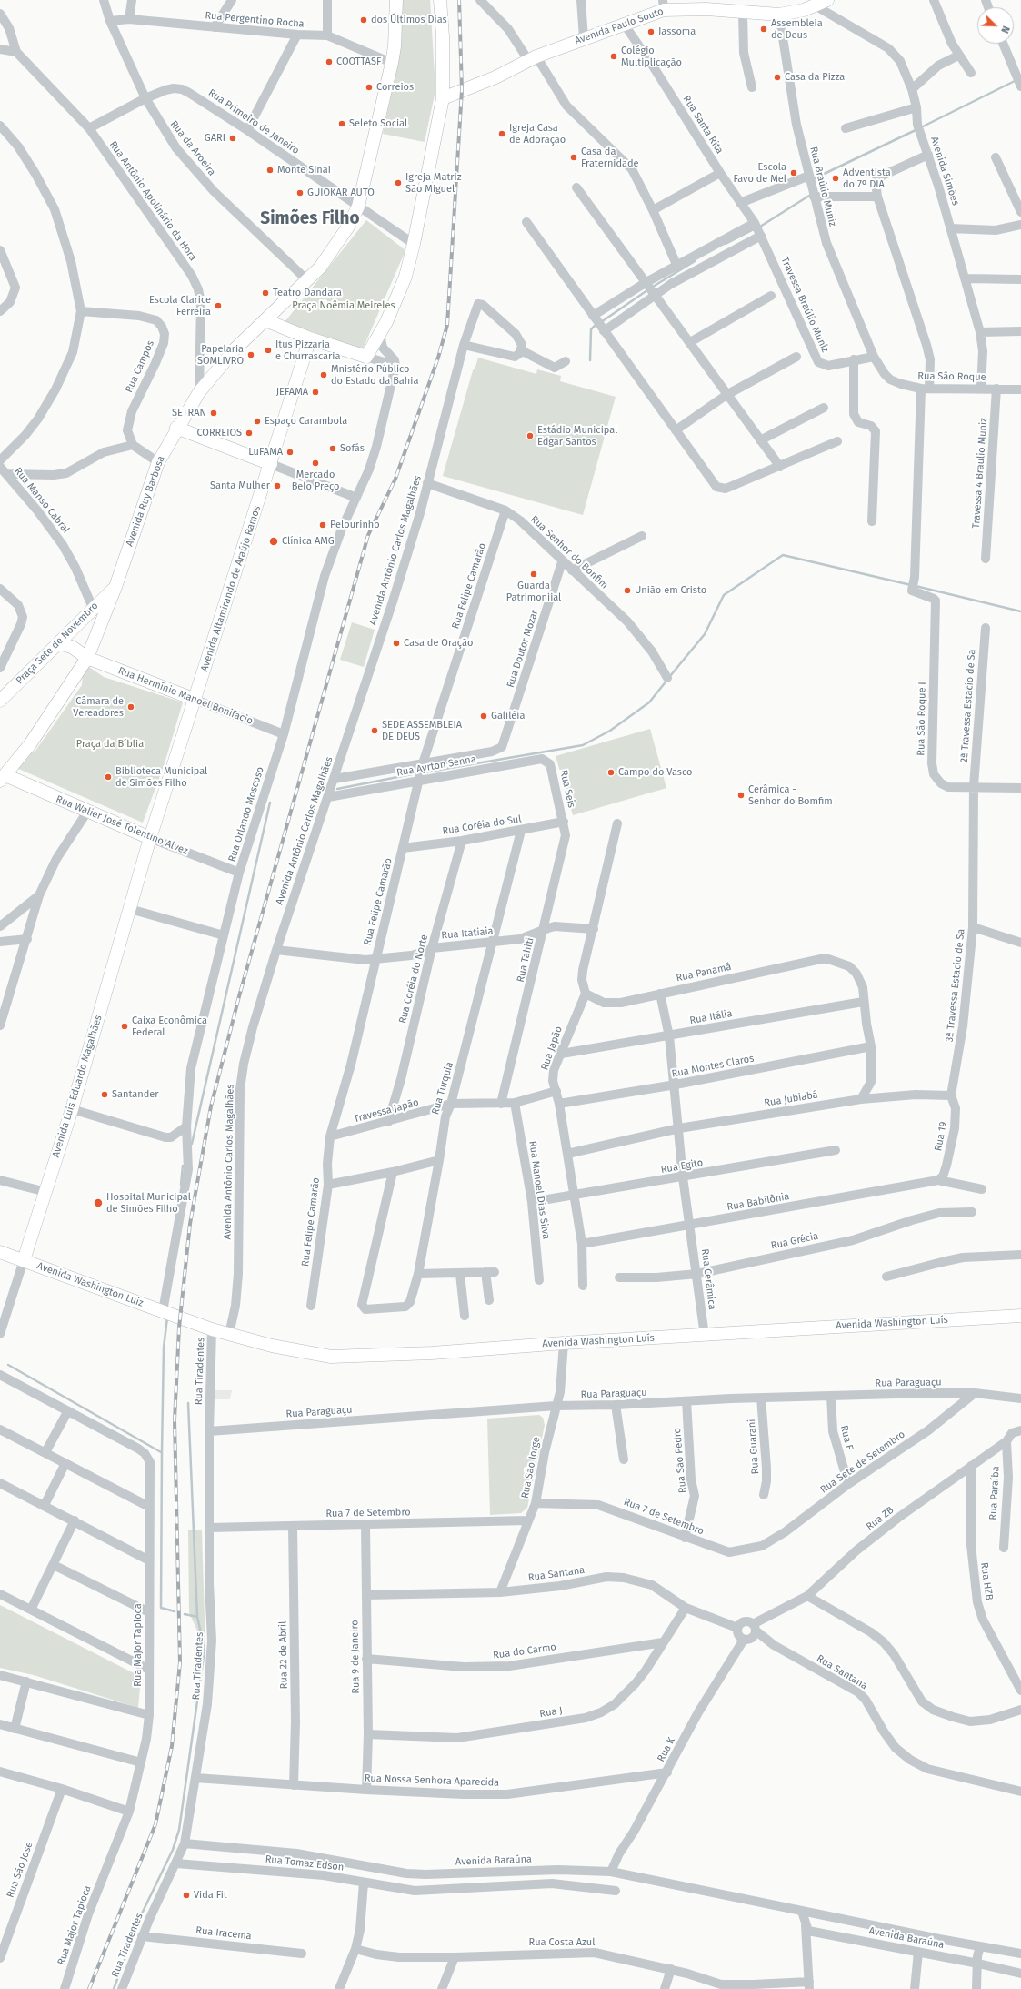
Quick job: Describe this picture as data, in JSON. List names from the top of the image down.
{
  "streets": {
    "main road": [
      "Avenida Paulo Souto",
      "Avenida Ruy Barbosa",
      "Avenida Altamirando de Araújo Ramos",
      "Praça Sete de Novembro",
      "Rua Hermínio Manoel Bonifácio",
      "Rua Walier José Tolentino Alvez",
      "Avenida Luís Eduardo Magalhães",
      "Avenida Washington Luiz",
      "Avenida Washington Luís"
    ],
    "street": [
      "Rua Pergentino Rocha",
      "Rua Primeiro de Janeiro",
      "Rua Santa Rita",
      "Rua da Aroeira",
      "Avenida Simões",
      "Rua Braúlio Muniz",
      "Rua Antônio Apolinário da Hora",
      "Travessa Braúlio Muniz",
      "Rua Campos",
      "Rua São Roque",
      "Travessa 4 Braulio Muniz",
      "Rua Manso Cabral",
      "Avenida Antônio Carlos Magalhães",
      "Rua Senhor do Bonfim",
      "Rua Felipe Camarão",
      "Rua Doutor Mozar",
      "2ª Travessa Estacio de Sa",
      "Rua São Roque I",
      "Rua Ayrton Senna",
      "Rua Seis",
      "Rua Orlando Moscoso",
      "Rua Coréia do Sul",
      "Rua Itatiaia",
      "Rua Tahiti",
      "Rua Panamá",
      "Rua Coréia do Norte",
      "3ª Travessa Estacio de Sa",
      "Rua Itália",
      "Rua Japão",
      "Rua Montes Claros",
      "Rua Turquia",
      "Rua Jubiabá",
      "Travessa Japão",
      "Rua 19",
      "Rua Egito",
      "Rua Manoel Dias Silva",
      "Rua Babilônia",
      "Rua Grécia",
      "Rua Cerâmica",
      "Rua Tiradentes",
      "Rua Paraguaçu",
      "Rua F",
      "Rua Guarani",
      "Rua São Pedro",
      "Rua Sete de Setembro",
      "Rua São Jorge",
      "Rua Paraíba",
      "Rua 7 de Setembro",
      "Rua ZB",
      "Rua Santana",
      "Rua HZB",
      "Rua Major Tapioca",
      "Rua do Carmo",
      "Rua 22 de Abril",
      "Rua 9 de Janeiro",
      "Rua J",
      "Rua K",
      "Rua Nossa Senhora Aparecida",
      "Avenida Baraúna",
      "Rua Tomaz Edson",
      "Rua São José",
      "Rua Iracema",
      "Rua Costa Azul"
    ]
  },
  "crossings": [
    ["Rua Pergentino Rocha", "Rua da Aroeira"],
    ["Rua Pergentino Rocha", "Avenida Ruy Barbosa"],
    ["Avenida Paulo Souto", "Rua Santa Rita"],
    ["Avenida Paulo Souto", "Avenida Simões"],
    ["Avenida Paulo Souto", "Rua Braúlio Muniz"],
    ["Rua Primeiro de Janeiro", "Rua da Aroeira"],
    ["Rua Primeiro de Janeiro", "Rua Antônio Apolinário da Hora"],
    ["Rua Primeiro de Janeiro", "Avenida Ruy Barbosa"],
    ["Rua Santa Rita", "Travessa Braúlio Muniz"],
    ["Rua da Aroeira", "Avenida Ruy Barbosa"],
    ["Avenida Simões", "Rua São Roque"],
    ["Rua Braúlio Muniz", "Travessa Braúlio Muniz"],
    ["Rua Braúlio Muniz", "Rua São Roque"],
    ["Rua Antônio Apolinário da Hora", "Avenida Ruy Barbosa"],
    ["Travessa Braúlio Muniz", "Rua São Roque"],
    ["Rua São Roque", "Travessa 4 Braulio Muniz"],
    ["Rua São Roque", "Rua São Roque I"],
    ["Rua Manso Cabral", "Praça Sete de Novembro"],
    ["Avenida Ruy Barbosa", "Praça Sete de Novembro"],
    ["Avenida Ruy Barbosa", "Rua Hermínio Manoel Bonifácio"],
    ["Avenida Ruy Barbosa", "Rua Walier José Tolentino Alvez"],
    ["Avenida Antônio Carlos Magalhães", "Rua Senhor do Bonfim"],
    ["Avenida Antônio Carlos Magalhães", "Rua Ayrton Senna"],
    ["Avenida Antônio Carlos Magalhães", "Rua Itatiaia"],
    ["Avenida Antônio Carlos Magalhães", "Avenida Washington Luís"],
    ["Rua Senhor do Bonfim", "Rua Felipe Camarão"],
    ["Rua Senhor do Bonfim", "Rua Doutor Mozar"],
    ["Rua Felipe Camarão", "Rua Ayrton Senna"],
    ["Rua Felipe Camarão", "Rua Coréia do Sul"],
    ["Rua Felipe Camarão", "Rua Itatiaia"],
    ["Rua Felipe Camarão", "Travessa Japão"],
    ["Avenida Altamirando de Araújo Ramos", "Rua Hermínio Manoel Bonifácio"],
    ["Avenida Altamirando de Araújo Ramos", "Rua Walier José Tolentino Alvez"],
    ["Avenida Altamirando de Araújo Ramos", "Avenida Luís Eduardo Magalhães"],
    ["Praça Sete de Novembro", "Rua Hermínio Manoel Bonifácio"],
    ["Rua Doutor Mozar", "Rua Ayrton Senna"],
    ["Rua Hermínio Manoel Bonifácio", "Rua Orlando Moscoso"],
    ["2ª Travessa Estacio de Sa", "Rua São Roque I"],
    ["2ª Travessa Estacio de Sa", "3ª Travessa Estacio de Sa"],
    ["Rua São Roque I", "3ª Travessa Estacio de Sa"],
    ["Rua Ayrton Senna", "Rua Seis"],
    ["Rua Seis", "Rua Coréia do Sul"],
    ["Rua Seis", "Rua Tahiti"],
    ["Rua Orlando Moscoso", "Rua Walier José Tolentino Alvez"],
    ["Rua Orlando Moscoso", "Avenida Washington Luiz"],
    ["Rua Orlando Moscoso", "Avenida Washington Luís"],
    ["Rua Walier José Tolentino Alvez", "Avenida Luís Eduardo Magalhães"],
    ["Rua Coréia do Sul", "Rua Tahiti"],
    ["Rua Coréia do Sul", "Rua Coréia do Norte"],
    ["Rua Coréia do Sul", "Rua Turquia"],
    ["Rua Itatiaia", "Rua Tahiti"],
    ["Rua Itatiaia", "Rua Coréia do Norte"],
    ["Rua Itatiaia", "Rua Turquia"],
    ["Rua Tahiti", "Travessa Japão"],
    ["Rua Panamá", "Rua Itália"],
    ["Rua Panamá", "Rua Japão"],
    ["Rua Panamá", "Rua Cerâmica"],
    ["Rua Coréia do Norte", "Travessa Japão"],
    ["3ª Travessa Estacio de Sa", "Rua 19"],
    ["Rua Itália", "Rua Japão"],
    ["Rua Itália", "Rua Cerâmica"],
    ["Rua Japão", "Rua Montes Claros"],
    ["Rua Japão", "Rua Jubiabá"],
    ["Rua Japão", "Travessa Japão"],
    ["Rua Japão", "Rua Egito"],
    ["Rua Japão", "Rua Babilônia"],
    ["Rua Montes Claros", "Rua Cerâmica"],
    ["Avenida Luís Eduardo Magalhães", "Avenida Washington Luiz"],
    ["Rua Turquia", "Travessa Japão"],
    ["Rua Jubiabá", "Rua Cerâmica"],
    ["Travessa Japão", "Rua Manoel Dias Silva"],
    ["Rua 19", "Rua Babilônia"],
    ["Rua Egito", "Rua Manoel Dias Silva"],
    ["Rua Egito", "Rua Cerâmica"],
    ["Rua Babilônia", "Rua Cerâmica"],
    ["Rua Grécia", "Rua Cerâmica"],
    ["Rua Cerâmica", "Avenida Washington Luís"],
    ["Avenida Washington Luiz", "Avenida Washington Luís"],
    ["Avenida Washington Luís", "Rua Tiradentes"],
    ["Avenida Washington Luís", "Rua São Jorge"],
    ["Rua Tiradentes", "Rua Paraguaçu"],
    ["Rua Tiradentes", "Rua 7 de Setembro"],
    ["Rua Tiradentes", "Rua Nossa Senhora Aparecida"],
    ["Rua Tiradentes", "Avenida Baraúna"],
    ["Rua Tiradentes", "Rua Tomaz Edson"],
    ["Rua Tiradentes", "Rua Iracema"],
    ["Rua Paraguaçu", "Rua F"],
    ["Rua Paraguaçu", "Rua Guarani"],
    ["Rua Paraguaçu", "Rua São Pedro"],
    ["Rua Paraguaçu", "Rua Sete de Setembro"],
    ["Rua Paraguaçu", "Rua São Jorge"],
    ["Rua F", "Rua Sete de Setembro"],
    ["Rua São Pedro", "Rua 7 de Setembro"],
    ["Rua Sete de Setembro", "Rua 7 de Setembro"],
    ["Rua São Jorge", "Rua 7 de Setembro"],
    ["Rua São Jorge", "Rua Santana"],
    ["Rua Paraíba", "Rua ZB"],
    ["Rua 7 de Setembro", "Rua 22 de Abril"],
    ["Rua 7 de Setembro", "Rua 9 de Janeiro"],
    ["Rua ZB", "Rua Santana"],
    ["Rua ZB", "Rua HZB"],
    ["Rua ZB", "Rua K"],
    ["Rua Santana", "Rua 9 de Janeiro"],
    ["Rua Santana", "Rua J"],
    ["Rua Santana", "Rua K"],
    ["Rua do Carmo", "Rua 9 de Janeiro"],
    ["Rua do Carmo", "Rua J"],
    ["Rua 22 de Abril", "Rua Nossa Senhora Aparecida"],
    ["Rua 9 de Janeiro", "Rua J"],
    ["Rua 9 de Janeiro", "Rua Nossa Senhora Aparecida"],
    ["Rua K", "Rua Nossa Senhora Aparecida"],
    ["Rua K", "Avenida Baraúna"]
  ],
  "districts": ["Simões Filho"],
  "parks": ["Praça Noêmia Meireles", "Praça da Bíblia"],
  "places": [
    "dos Últimos Dias",
    "Assembleia de Deus",
    "Jassoma",
    "Colégio Multiplicação",
    "COOTTASF",
    "Casa da Pizza",
    "Correios",
    "Seleto Social",
    "Igreja Casa de Adoração",
    "GARI",
    "Casa da Fraternidade",
    "Monte Sinai",
    "Escola Favo de Mel",
    "Adventista do 7º DIA",
    "Igreja Matriz São Miguel",
    "GUIOKAR AUTO",
    "Teatro Dandara",
    "Escola Clarice Ferreira",
    "Itus Pizzaria e Churrascaria",
    "Papelaria SOMLIVRO",
    "Mnistério Público do Estado da Bahia",
    "JEFAMA",
    "SETRAN",
    "Espaço Carambola",
    "CORREIOS",
    "Estádio Municipal Edgar Santos",
    "Sofás",
    "LuFAMA",
    "Mercado Belo Preço",
    "Santa Mulher",
    "Pelourinho",
    "Clínica AMG",
    "Guarda Patrimoniial",
    "União em Cristo",
    "Casa de Oração",
    "Câmara de Vereadores",
    "Galiléia",
    "SEDE ASSEMBLEIA DE DEUS",
    "Campo do Vasco",
    "Biblioteca Municipal de Simões Filho",
    "Cerâmica - Senhor do Bomfim",
    "Caixa Econômica Federal",
    "Santander",
    "Hospital Municipal de Simões Filho",
    "Vida Fit"
  ],
  "north": "bottom right"
}
